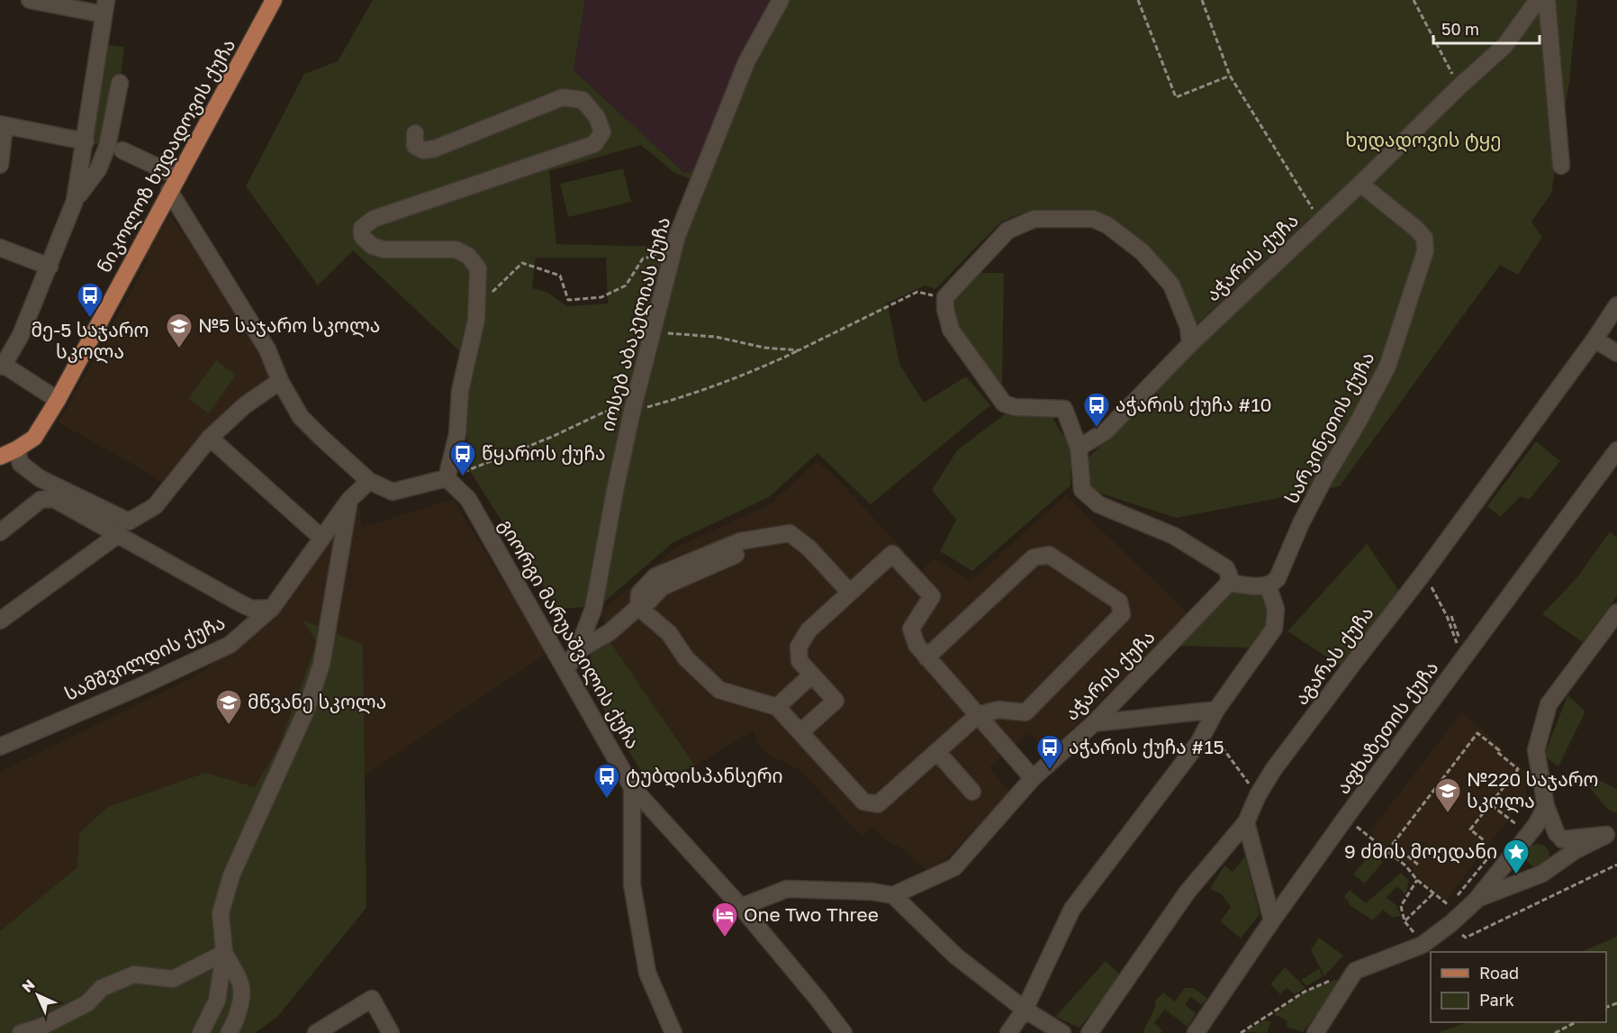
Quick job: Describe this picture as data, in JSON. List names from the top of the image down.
{
  "streets": {
    "main road": ["ნიკოლოზ ხუდადოვის ქუჩა"],
    "street": [
      "აჭარის ქუჩა",
      "იოსებ აბაკელიას ქუჩა",
      "სარკინეთის ქუჩა",
      "გიორგი მარუაშვილის ქუჩა",
      "აგარას ქუჩა",
      "სამშვილდის ქუჩა",
      "აფხაზეთის ქუჩა"
    ]
  },
  "crossings": [
    ["აჭარის ქუჩა", "სარკინეთის ქუჩა"],
    ["იოსებ აბაკელიას ქუჩა", "გიორგი მარუაშვილის ქუჩა"]
  ],
  "parks": ["ხუდადოვის ტყე"],
  "places": {
    "bus stop": [
      "მე-5 საჯარო სკოლა",
      "აჭარის ქუჩა #10",
      "წყაროს ქუჩა",
      "აჭარის ქუჩა #15",
      "ტუბდისპანსერი"
    ],
    "school or university": ["№5 საჯარო სკოლა", "მწვანე სკოლა", "№220 საჯარო სკოლა"],
    "place": ["9 ძმის მოედანი"],
    "hotel": ["One Two Three"]
  },
  "legend": ["Road", "Park"],
  "scale_bar": "50 m",
  "north": "top left"
}
